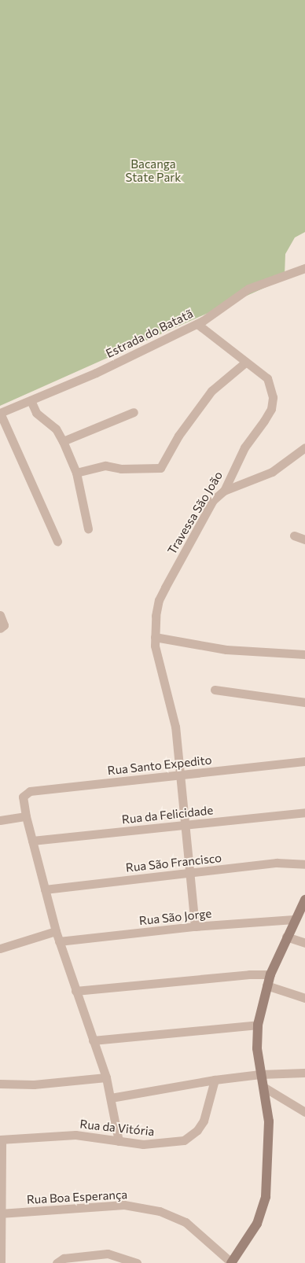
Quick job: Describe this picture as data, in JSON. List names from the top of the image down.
{
  "streets": {
    "street": [
      "Estrada do Batatã",
      "Travessa São João",
      "Rua Santo Expedito",
      "Rua da Felicidade",
      "Rua São Francisco",
      "Rua São Jorge",
      "Rua da Vitória",
      "Rua Boa Esperança"
    ]
  },
  "crossings": [
    ["Estrada do Batatã", "Travessa São João"],
    ["Travessa São João", "Rua Santo Expedito"],
    ["Travessa São João", "Rua da Felicidade"],
    ["Travessa São João", "Rua São Francisco"],
    ["Travessa São João", "Rua São Jorge"]
  ],
  "parks": ["Bacanga State Park"]
}
